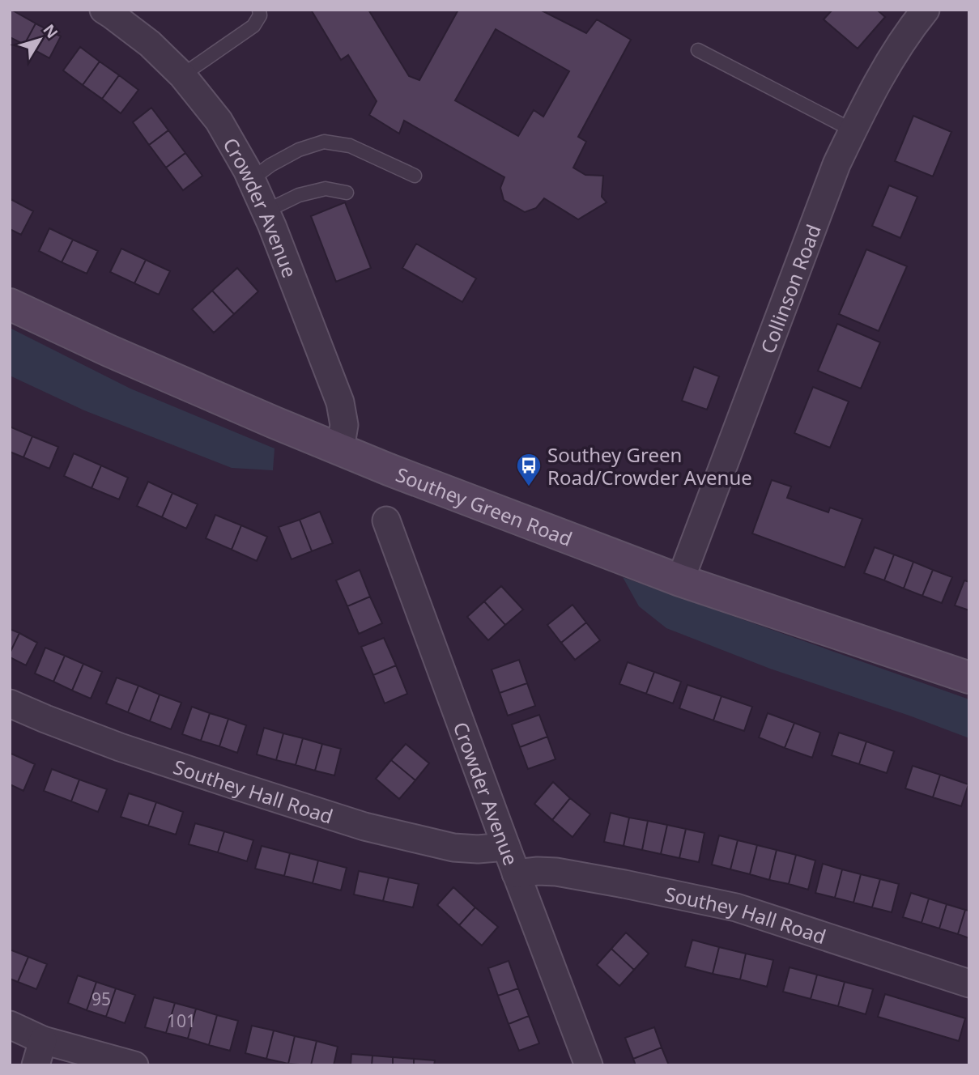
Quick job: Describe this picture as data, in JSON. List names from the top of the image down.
{
  "streets": {
    "street": [
      "Crowder Avenue",
      "Collinson Road",
      "Southey Green Road",
      "Southey Hall Road"
    ]
  },
  "crossings": [
    ["Crowder Avenue", "Southey Green Road"],
    ["Crowder Avenue", "Southey Hall Road"],
    ["Collinson Road", "Southey Green Road"]
  ],
  "places": {
    "bus stop": ["Southey Green Road/Crowder Avenue"]
  },
  "house_numbers": ["95", "101"],
  "north": "top right"
}
